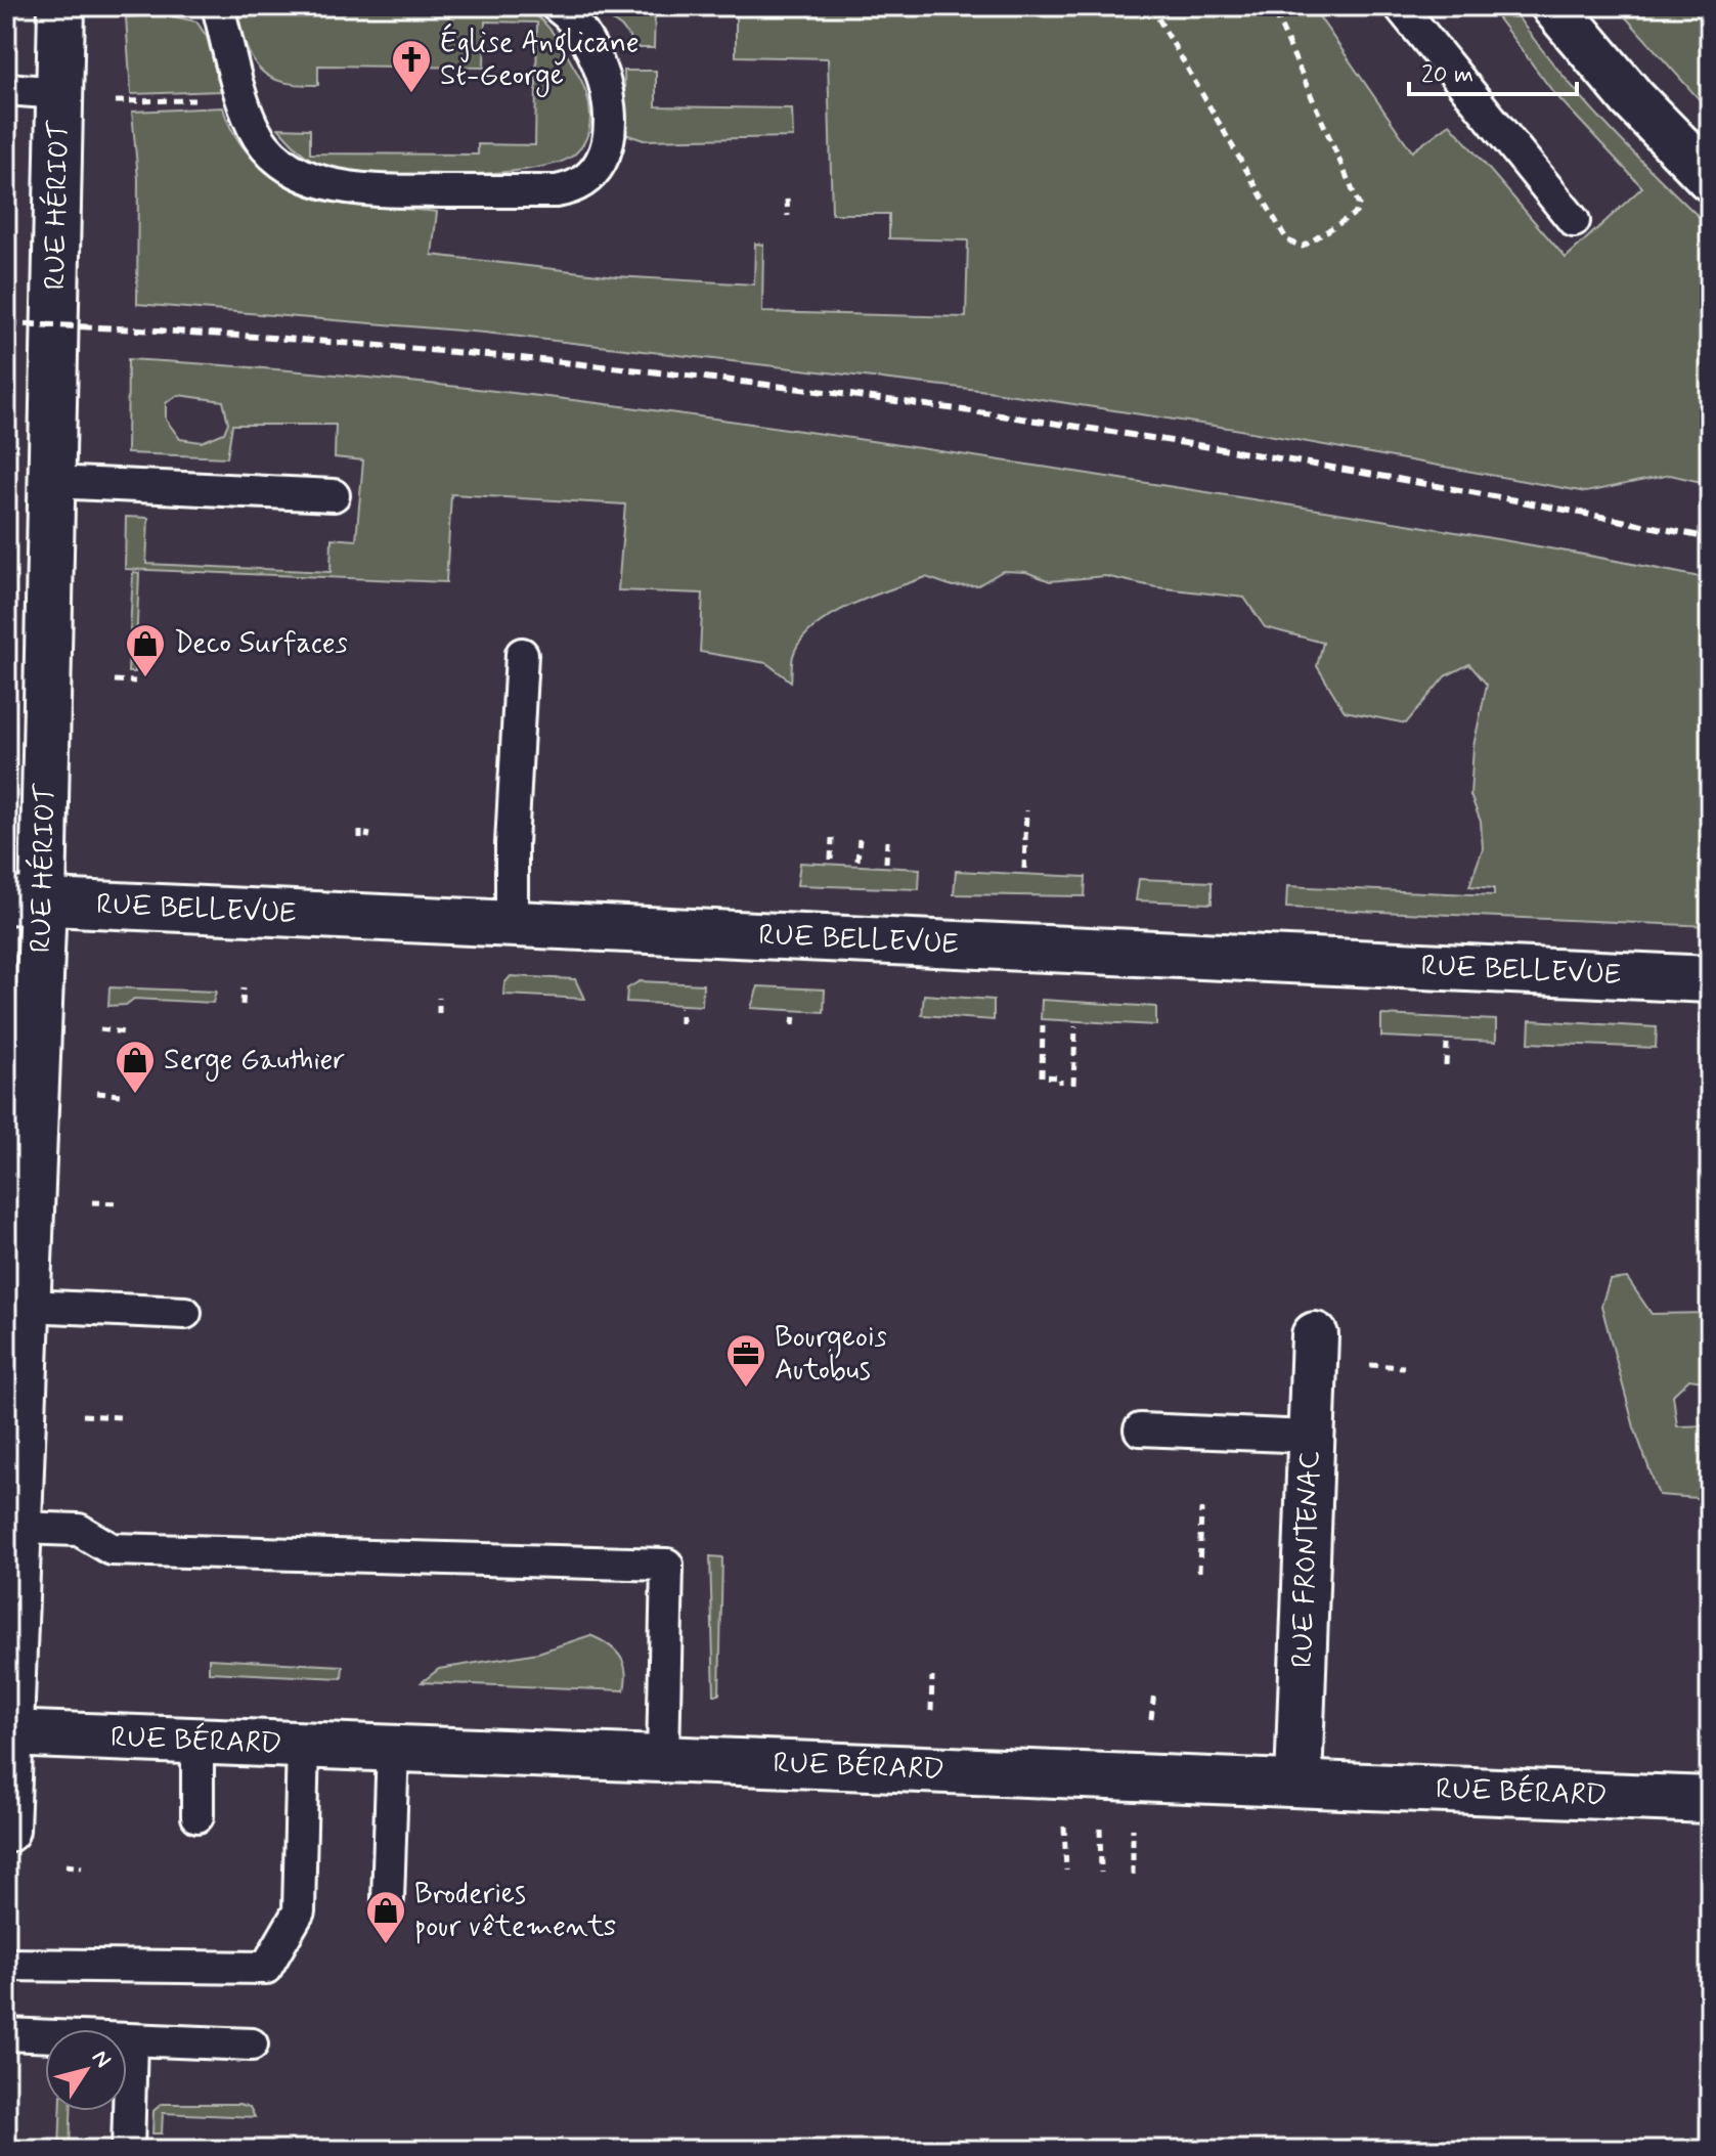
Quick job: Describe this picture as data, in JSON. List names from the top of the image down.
{
  "streets": {
    "street": [
      "RUE HÉRIOT",
      "RUE BELLEVUE",
      "RUE FRONTENAC",
      "RUE BÉRARD"
    ]
  },
  "crossings": [
    ["RUE HÉRIOT", "RUE BELLEVUE"],
    ["RUE HÉRIOT", "RUE BÉRARD"],
    ["RUE FRONTENAC", "RUE BÉRARD"]
  ],
  "places": {
    "church": ["Église Anglicane St-George"],
    "shop": ["Deco Surfaces", "Serge Gauthier", "Broderies pour vêtements"],
    "office": ["Bourgeois Autobus"]
  },
  "scale_bar": "20 m",
  "north": "top right"
}
